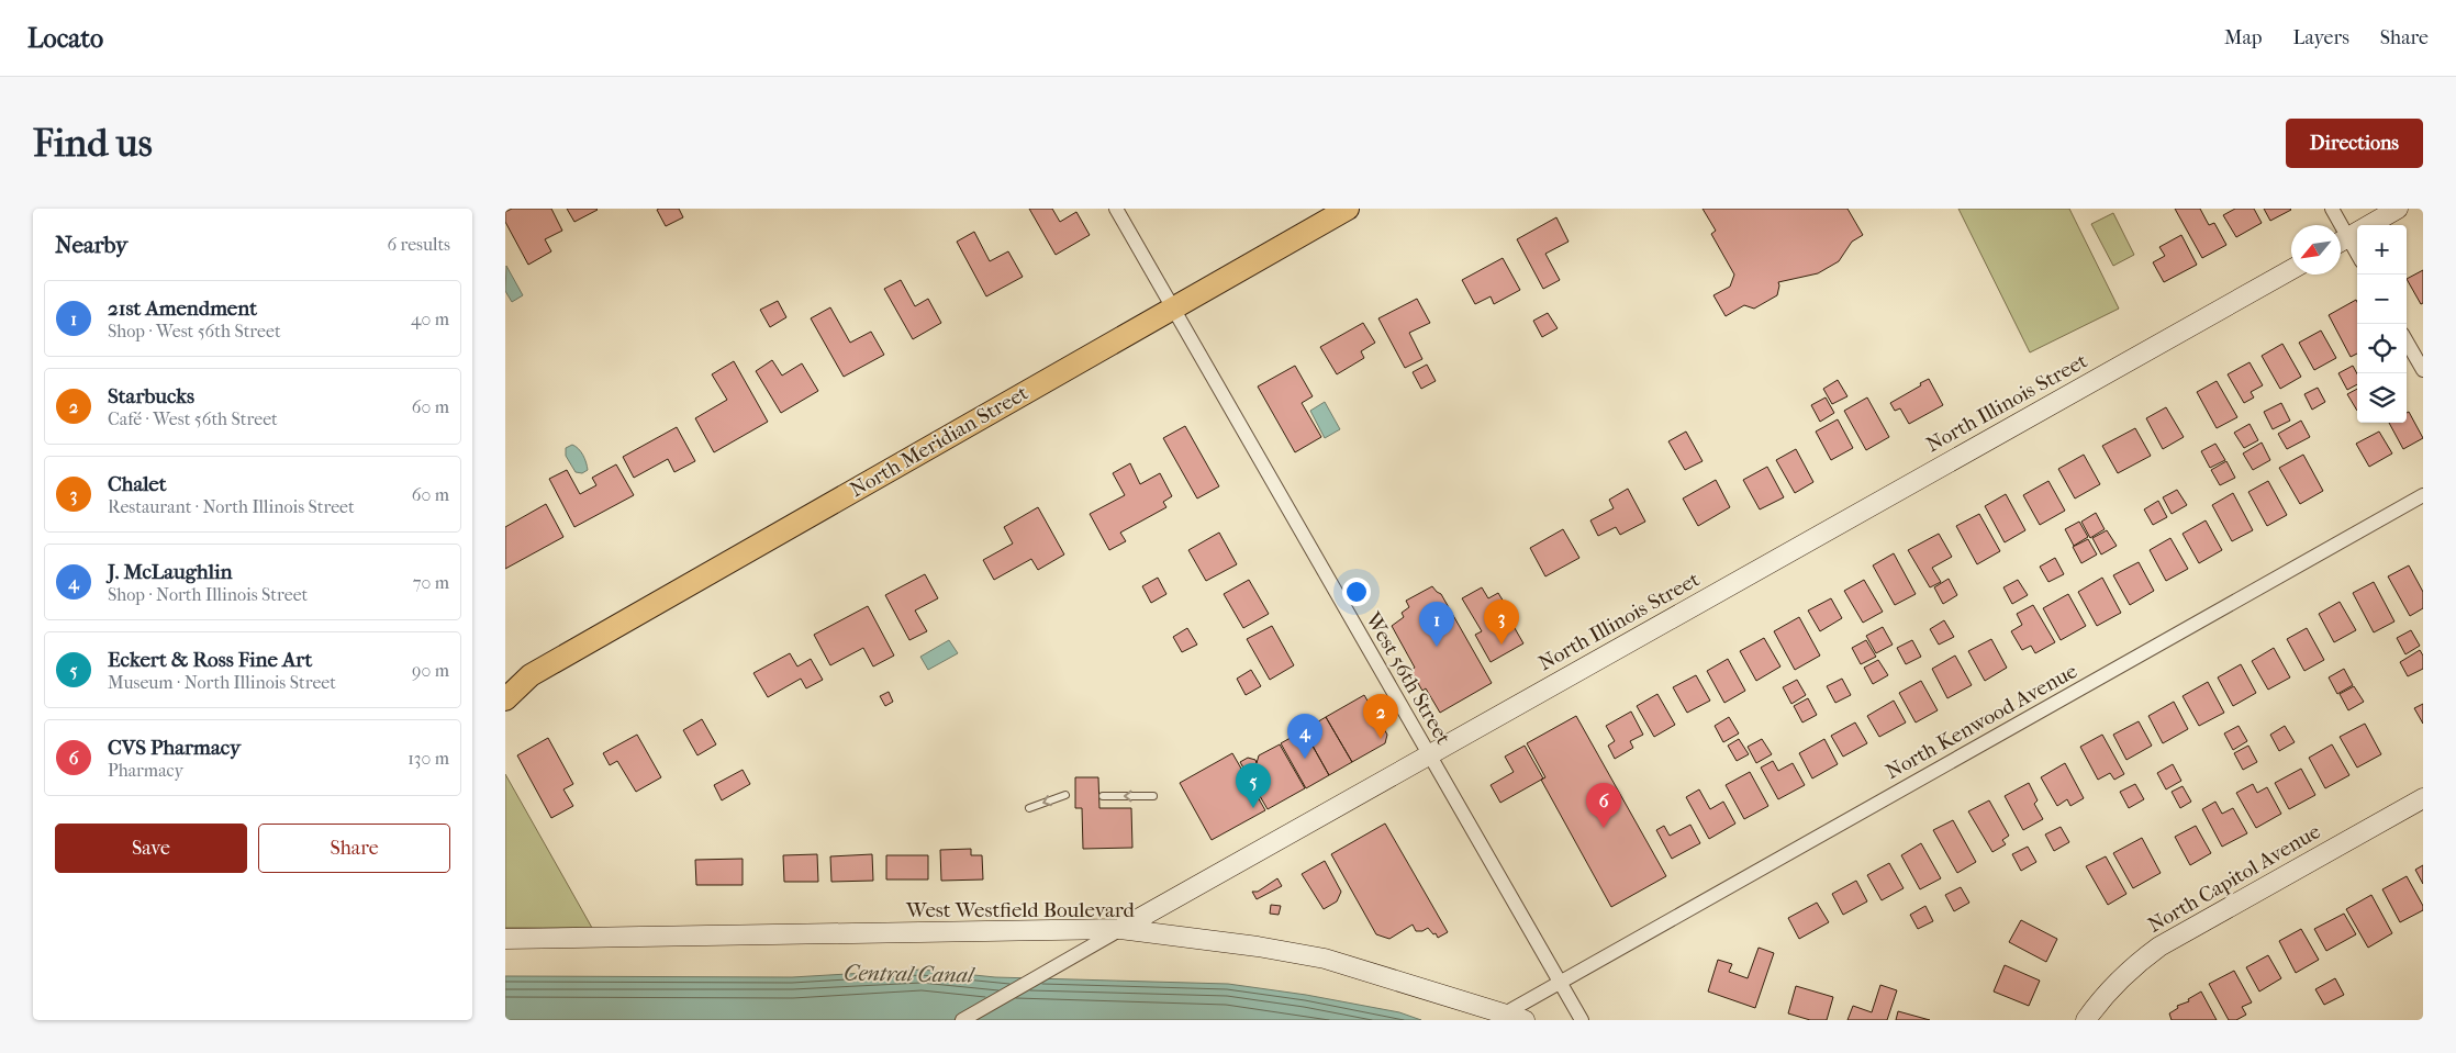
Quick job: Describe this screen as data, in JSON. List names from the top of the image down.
{
  "streets": {
    "main road": [
      "North Illinois Street",
      "North Meridian Street",
      "North Capitol Avenue",
      "West Westfield Boulevard"
    ],
    "street": ["West 56th Street", "North Kenwood Avenue"]
  },
  "crossings": [
    ["North Illinois Street", "West 56th Street"],
    ["North Illinois Street", "West Westfield Boulevard"],
    ["North Meridian Street", "West 56th Street"],
    ["West 56th Street", "North Kenwood Avenue"],
    ["North Kenwood Avenue", "West Westfield Boulevard"]
  ],
  "water": ["Central Canal"],
  "north": "bottom left",
  "page": {
    "header": "Locato",
    "nav": ["Map", "Layers", "Share"],
    "buttons": [
      "Directions",
      ["Save", "Share"]
    ],
    "title": "Find us",
    "heading": ["Nearby", "6 results"],
    "map_buttons": ["+", "−"],
    "list": [
      {
        "mark": "1",
        "name": "21st Amendment",
        "note": "Shop · West 56th Street",
        "value": "40 m"
      },
      {
        "mark": "2",
        "name": "Starbucks",
        "note": "Café · West 56th Street",
        "value": "60 m"
      },
      {
        "mark": "3",
        "name": "Chalet",
        "note": "Restaurant · North Illinois Street",
        "value": "60 m"
      },
      {
        "mark": "4",
        "name": "J. McLaughlin",
        "note": "Shop · North Illinois Street",
        "value": "70 m"
      },
      {
        "mark": "5",
        "name": "Eckert & Ross Fine Art",
        "note": "Museum · North Illinois Street",
        "value": "90 m"
      },
      {
        "mark": "6",
        "name": "CVS Pharmacy",
        "note": "Pharmacy",
        "value": "130 m"
      }
    ],
    "pins": [
      "3",
      "1",
      "2",
      "4",
      "5",
      "6"
    ]
  }
}
